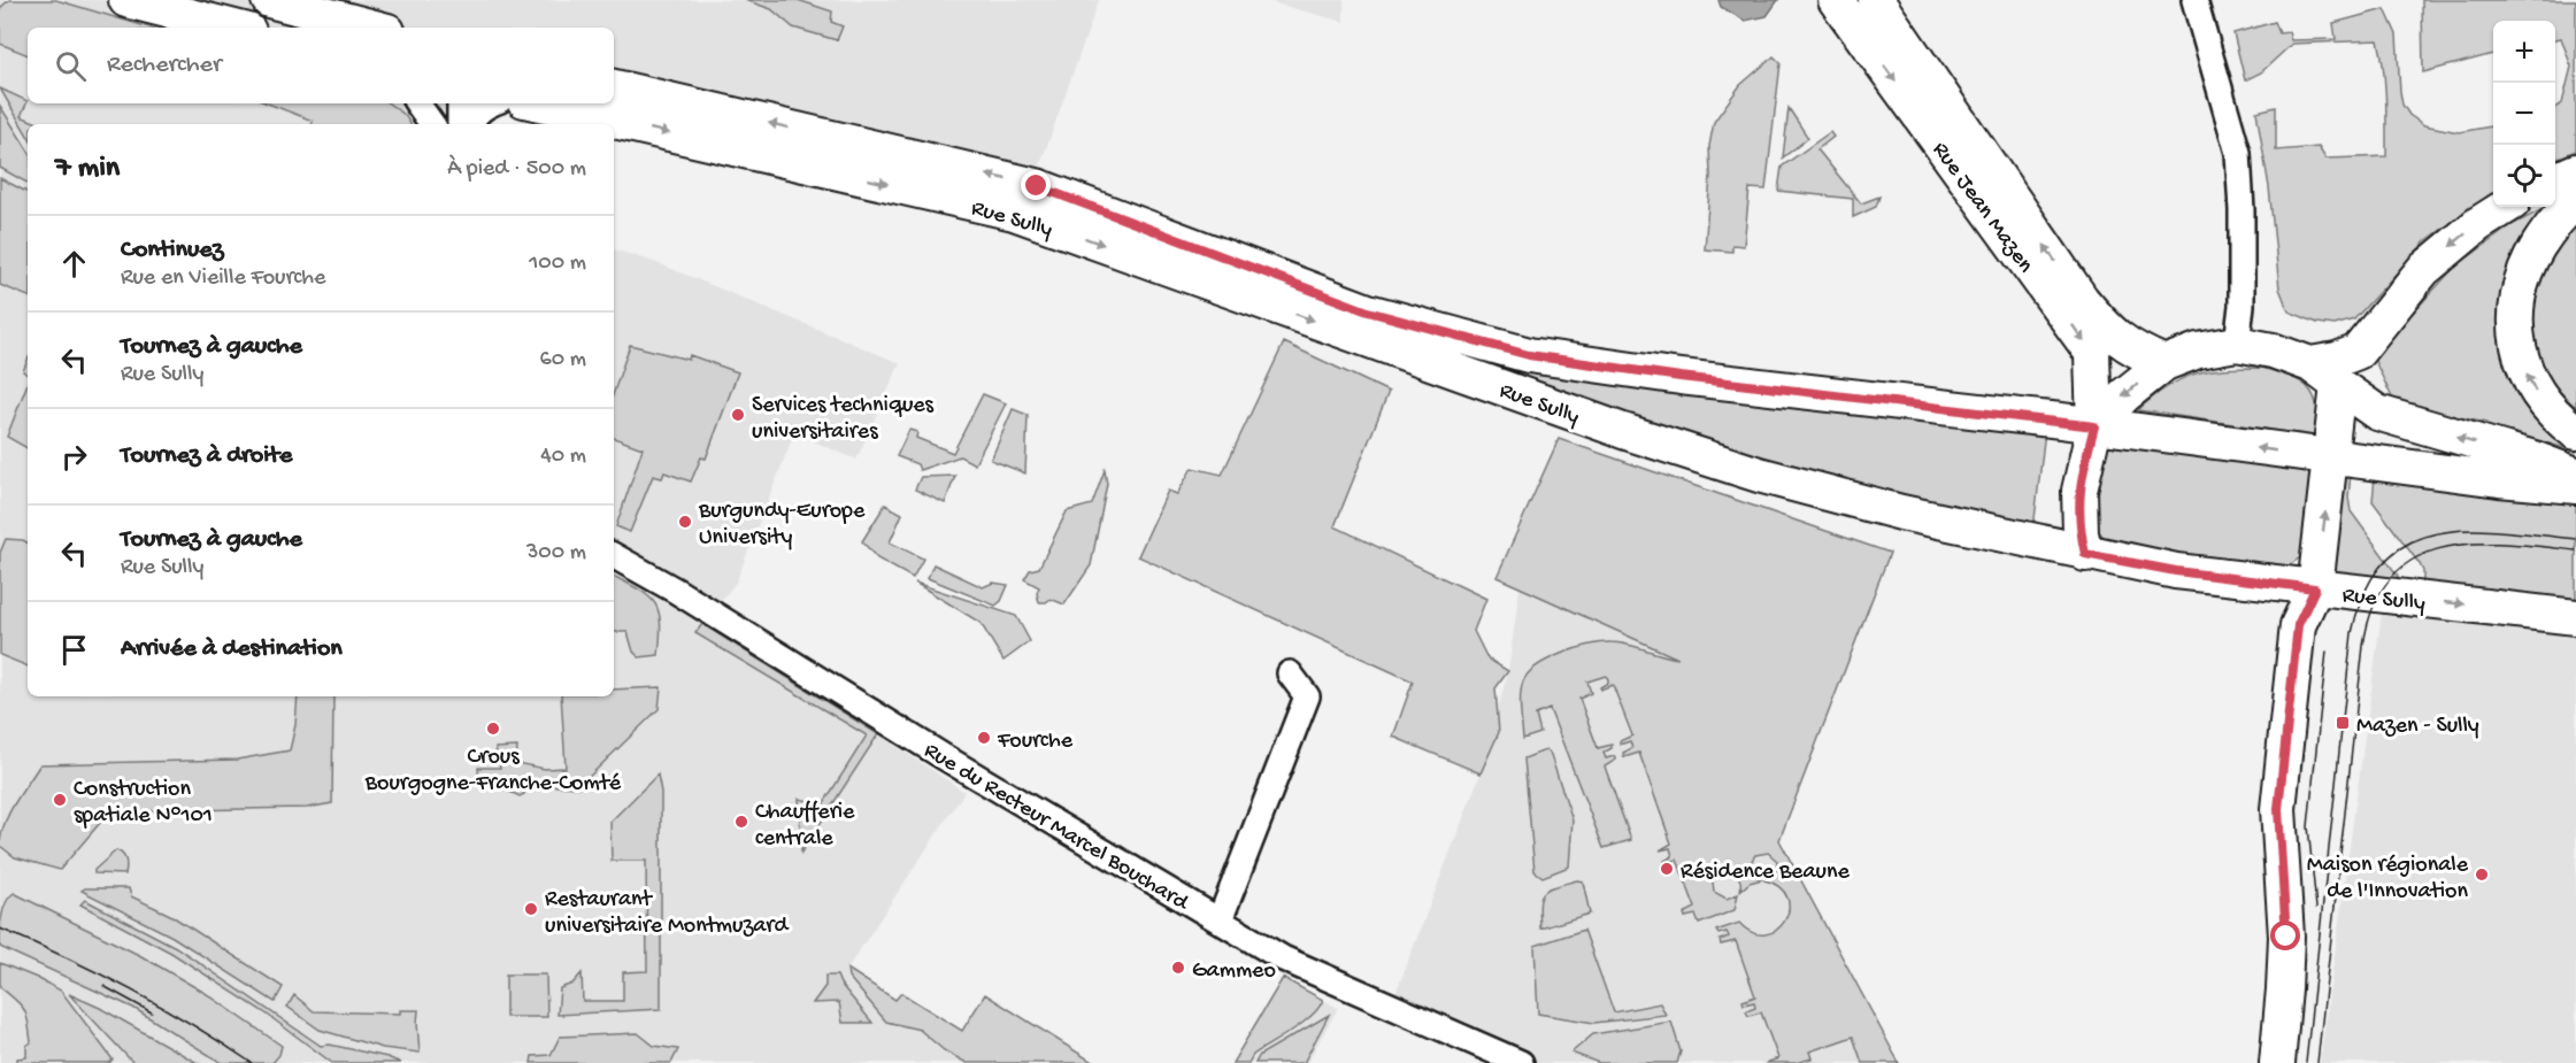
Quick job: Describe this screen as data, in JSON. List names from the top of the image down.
{
  "streets": {
    "main road": ["Rue Jean Mazen", "Rue Sully"],
    "street": ["Rue du Recteur Marcel Bouchard"]
  },
  "crossings": [
    ["Rue Jean Mazen", "Rue Sully"]
  ],
  "places": {
    "other": [
      "Services techniques universitaires",
      "Burgundy-Europe University",
      "Crous Bourgogne-Franche-Comté",
      "Fourche",
      "Construction spatiale N°101",
      "Chaufferie centrale",
      "Résidence Beaune",
      "Maison régionale de l'Innovation",
      "Restaurant universitaire Montmuzard",
      "Gammeo"
    ],
    "transit": ["Mazen - Sully"]
  },
  "page": {
    "map_buttons": ["+", "−"],
    "search": "Rechercher",
    "heading": ["7 min", "À pied · 500 m"],
    "list": [
      ["Continuez", "Rue en Vieille Fourche", "100 m"],
      ["Tournez à gauche", "Rue Sully", "60 m"],
      ["Tournez à droite", "40 m"],
      ["Tournez à gauche", "Rue Sully", "300 m"],
      "Arrivée à destination"
    ]
  }
}
